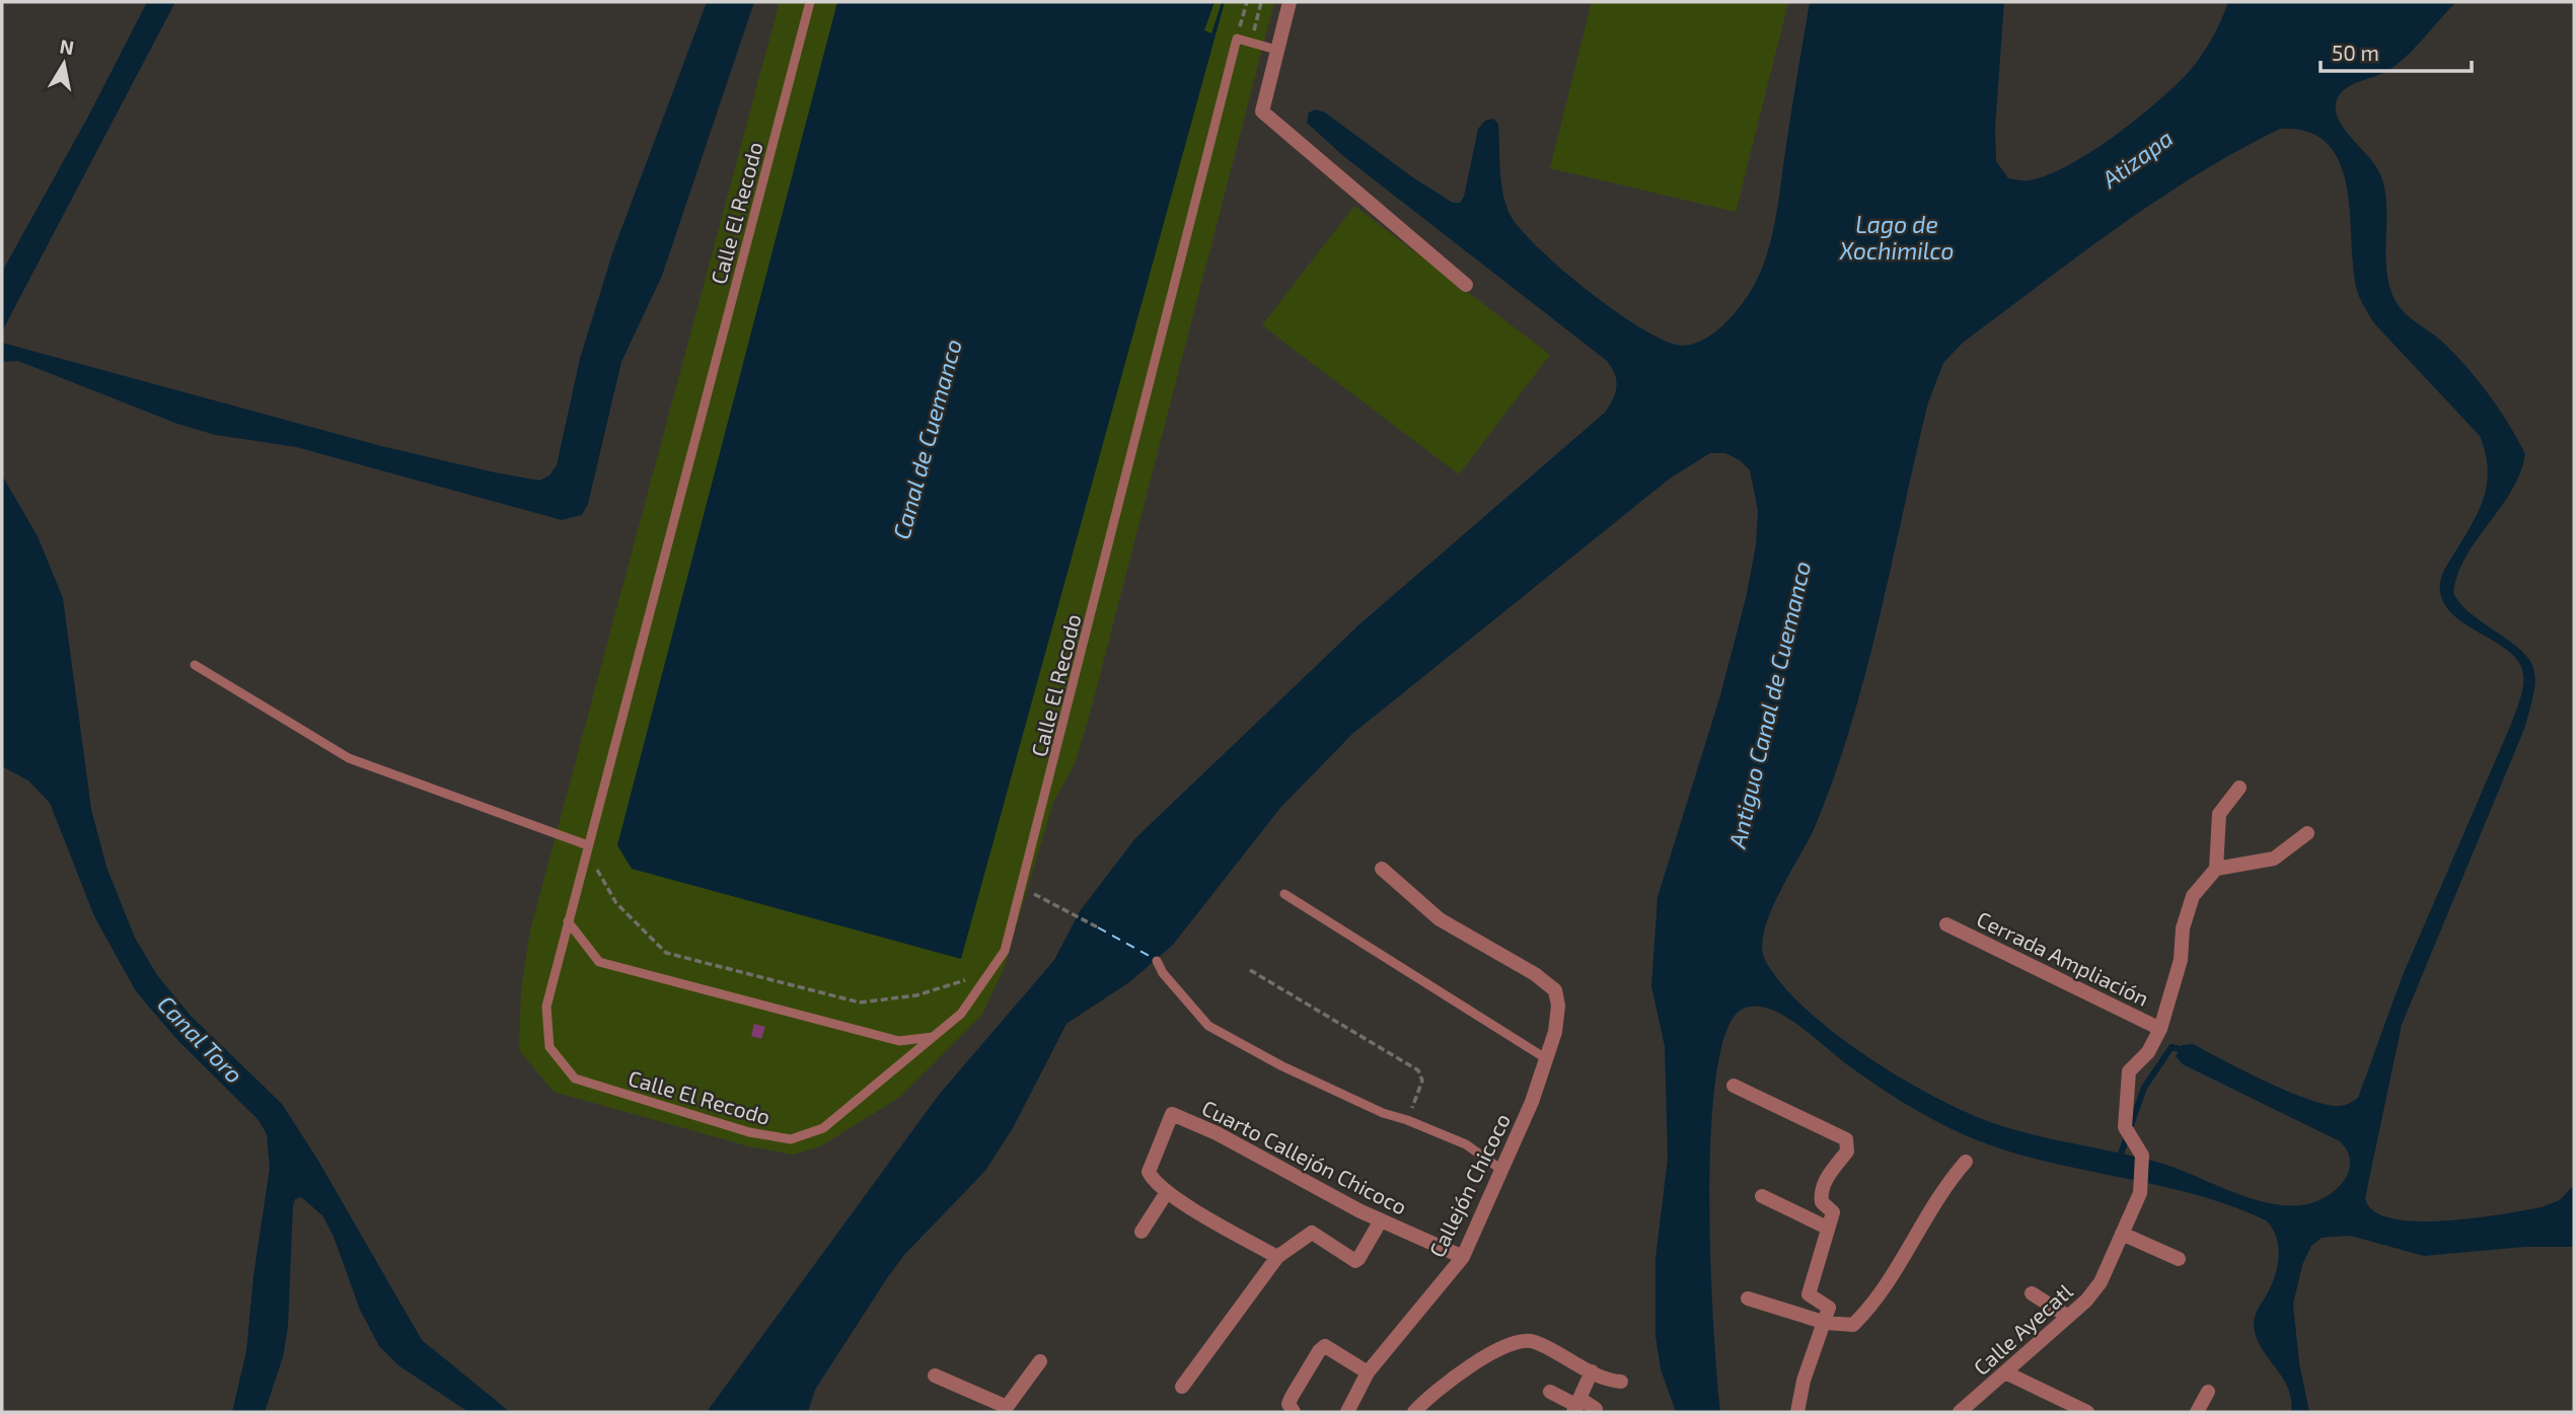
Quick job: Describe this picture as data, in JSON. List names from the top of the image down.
{
  "streets": {
    "street": [
      "Cerrada Ampliación",
      "Cuarto Callejón Chicoco",
      "Callejón Chicoco",
      "Calle Ayecatl"
    ],
    "lane": ["Calle El Recodo"]
  },
  "crossings": [
    ["Cerrada Ampliación", "Calle Ayecatl"],
    ["Cuarto Callejón Chicoco", "Callejón Chicoco"]
  ],
  "water": [
    "Atizapa",
    "Lago de Xochimilco",
    "Canal de Cuemanco",
    "Antiguo Canal de Cuemanco",
    "Canal Toro"
  ],
  "scale_bar": "50 m",
  "north": "top"
}
